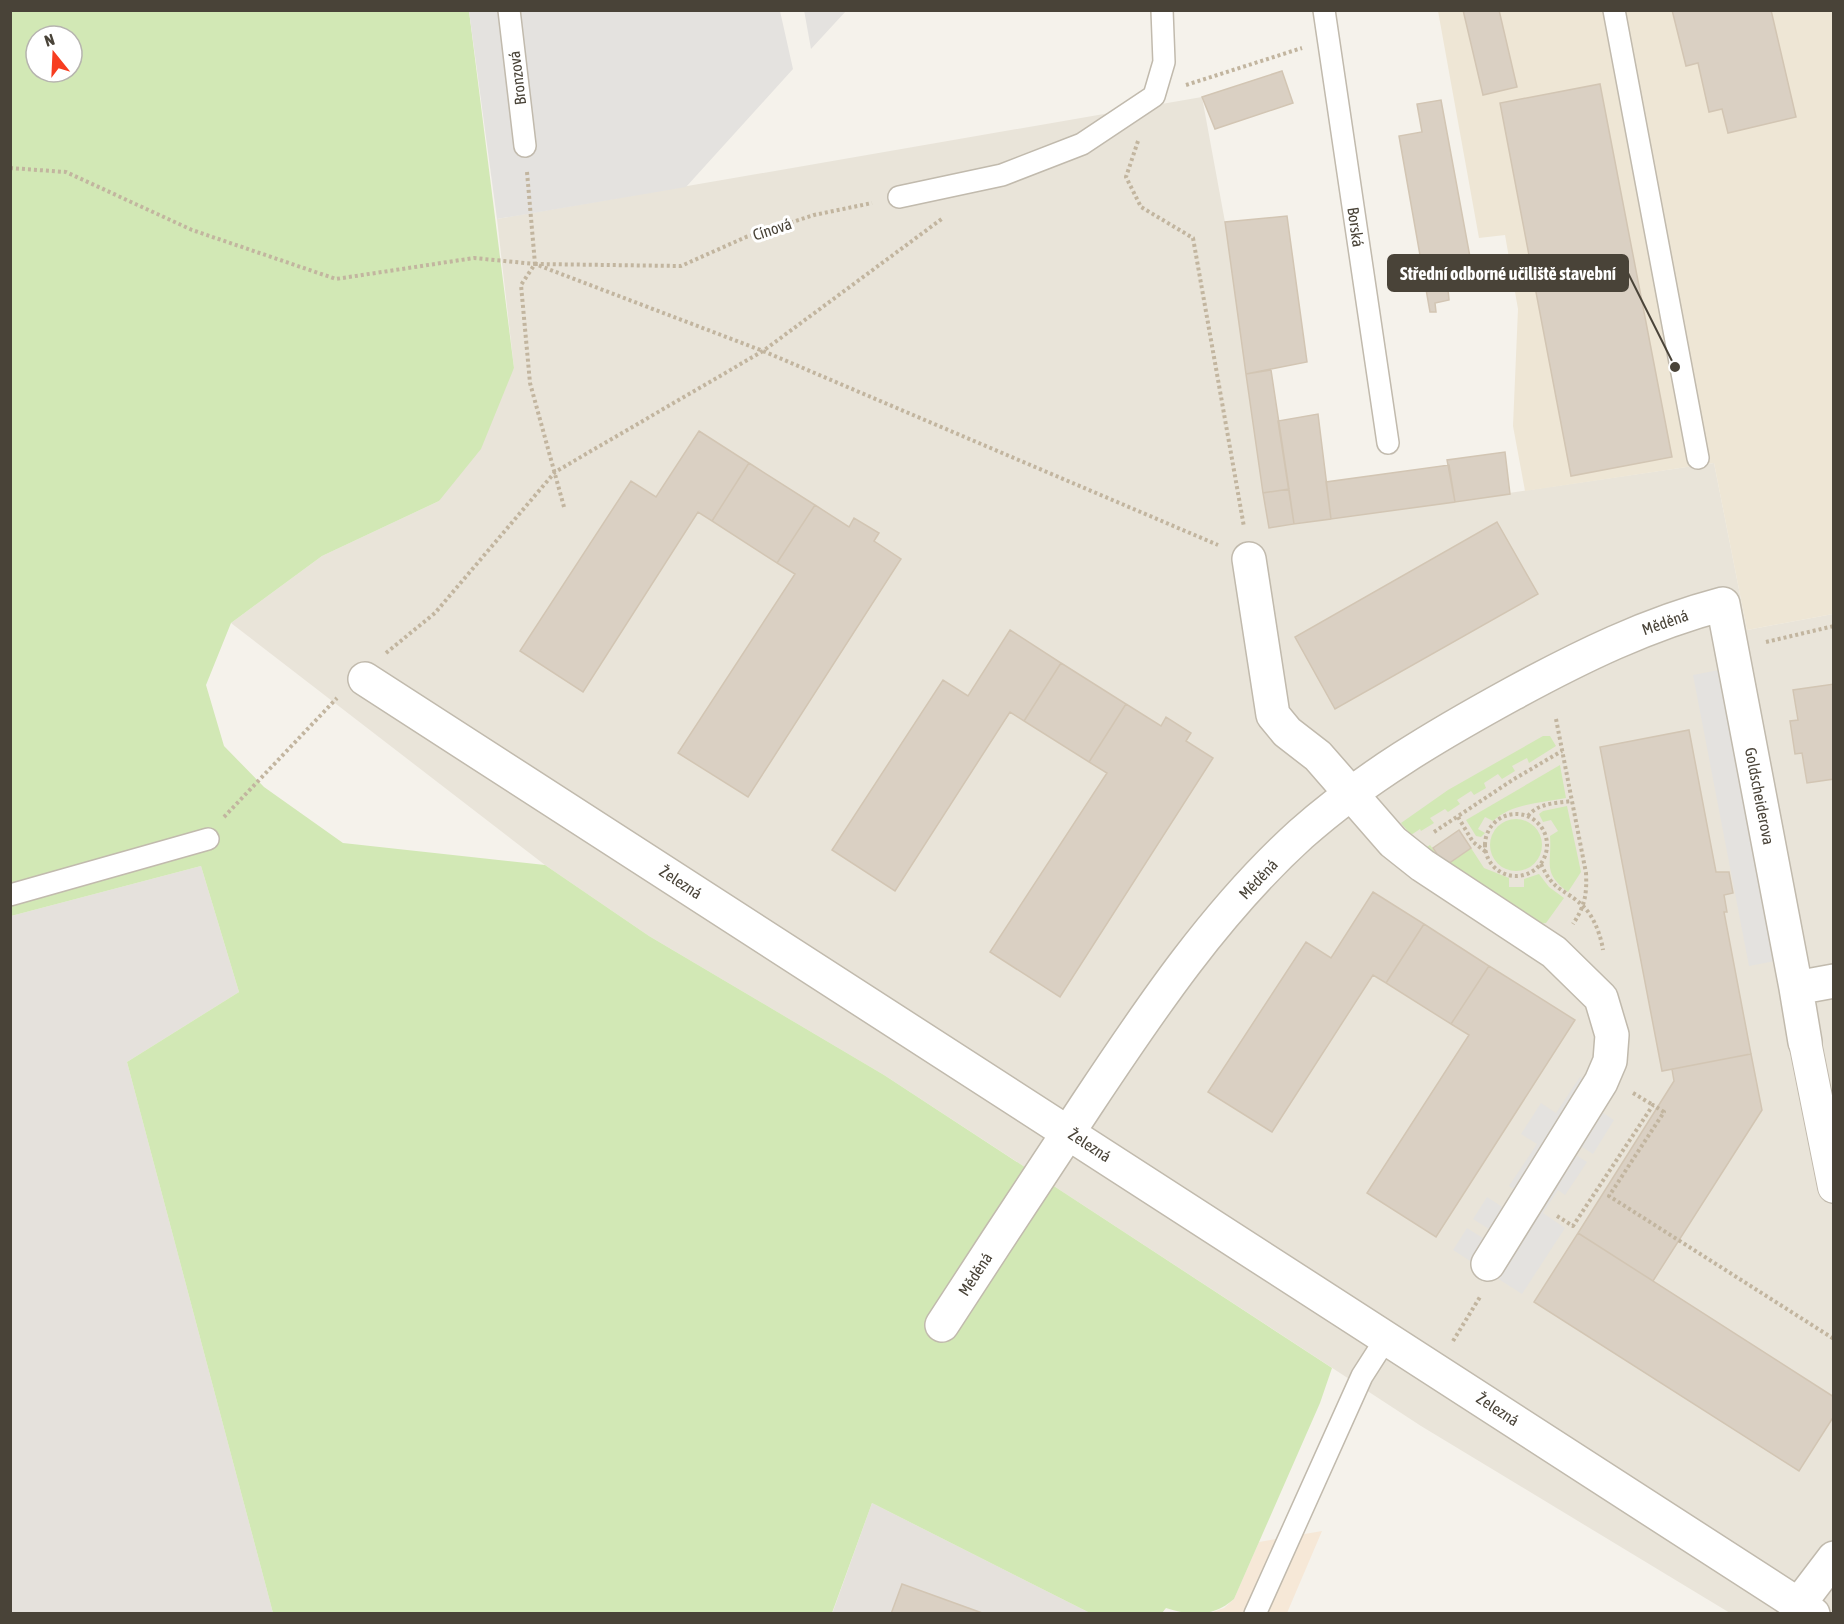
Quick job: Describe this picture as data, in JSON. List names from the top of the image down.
{
  "streets": {
    "street": ["Měděná", "Goldscheiderova", "Železná"],
    "lane": ["Bronzová", "Borská"],
    "path": ["Cínová"]
  },
  "crossings": [
    ["Měděná", "Goldscheiderova"],
    ["Měděná", "Železná"]
  ],
  "places": ["Střední odborné učiliště stavební"],
  "north": "top"
}
